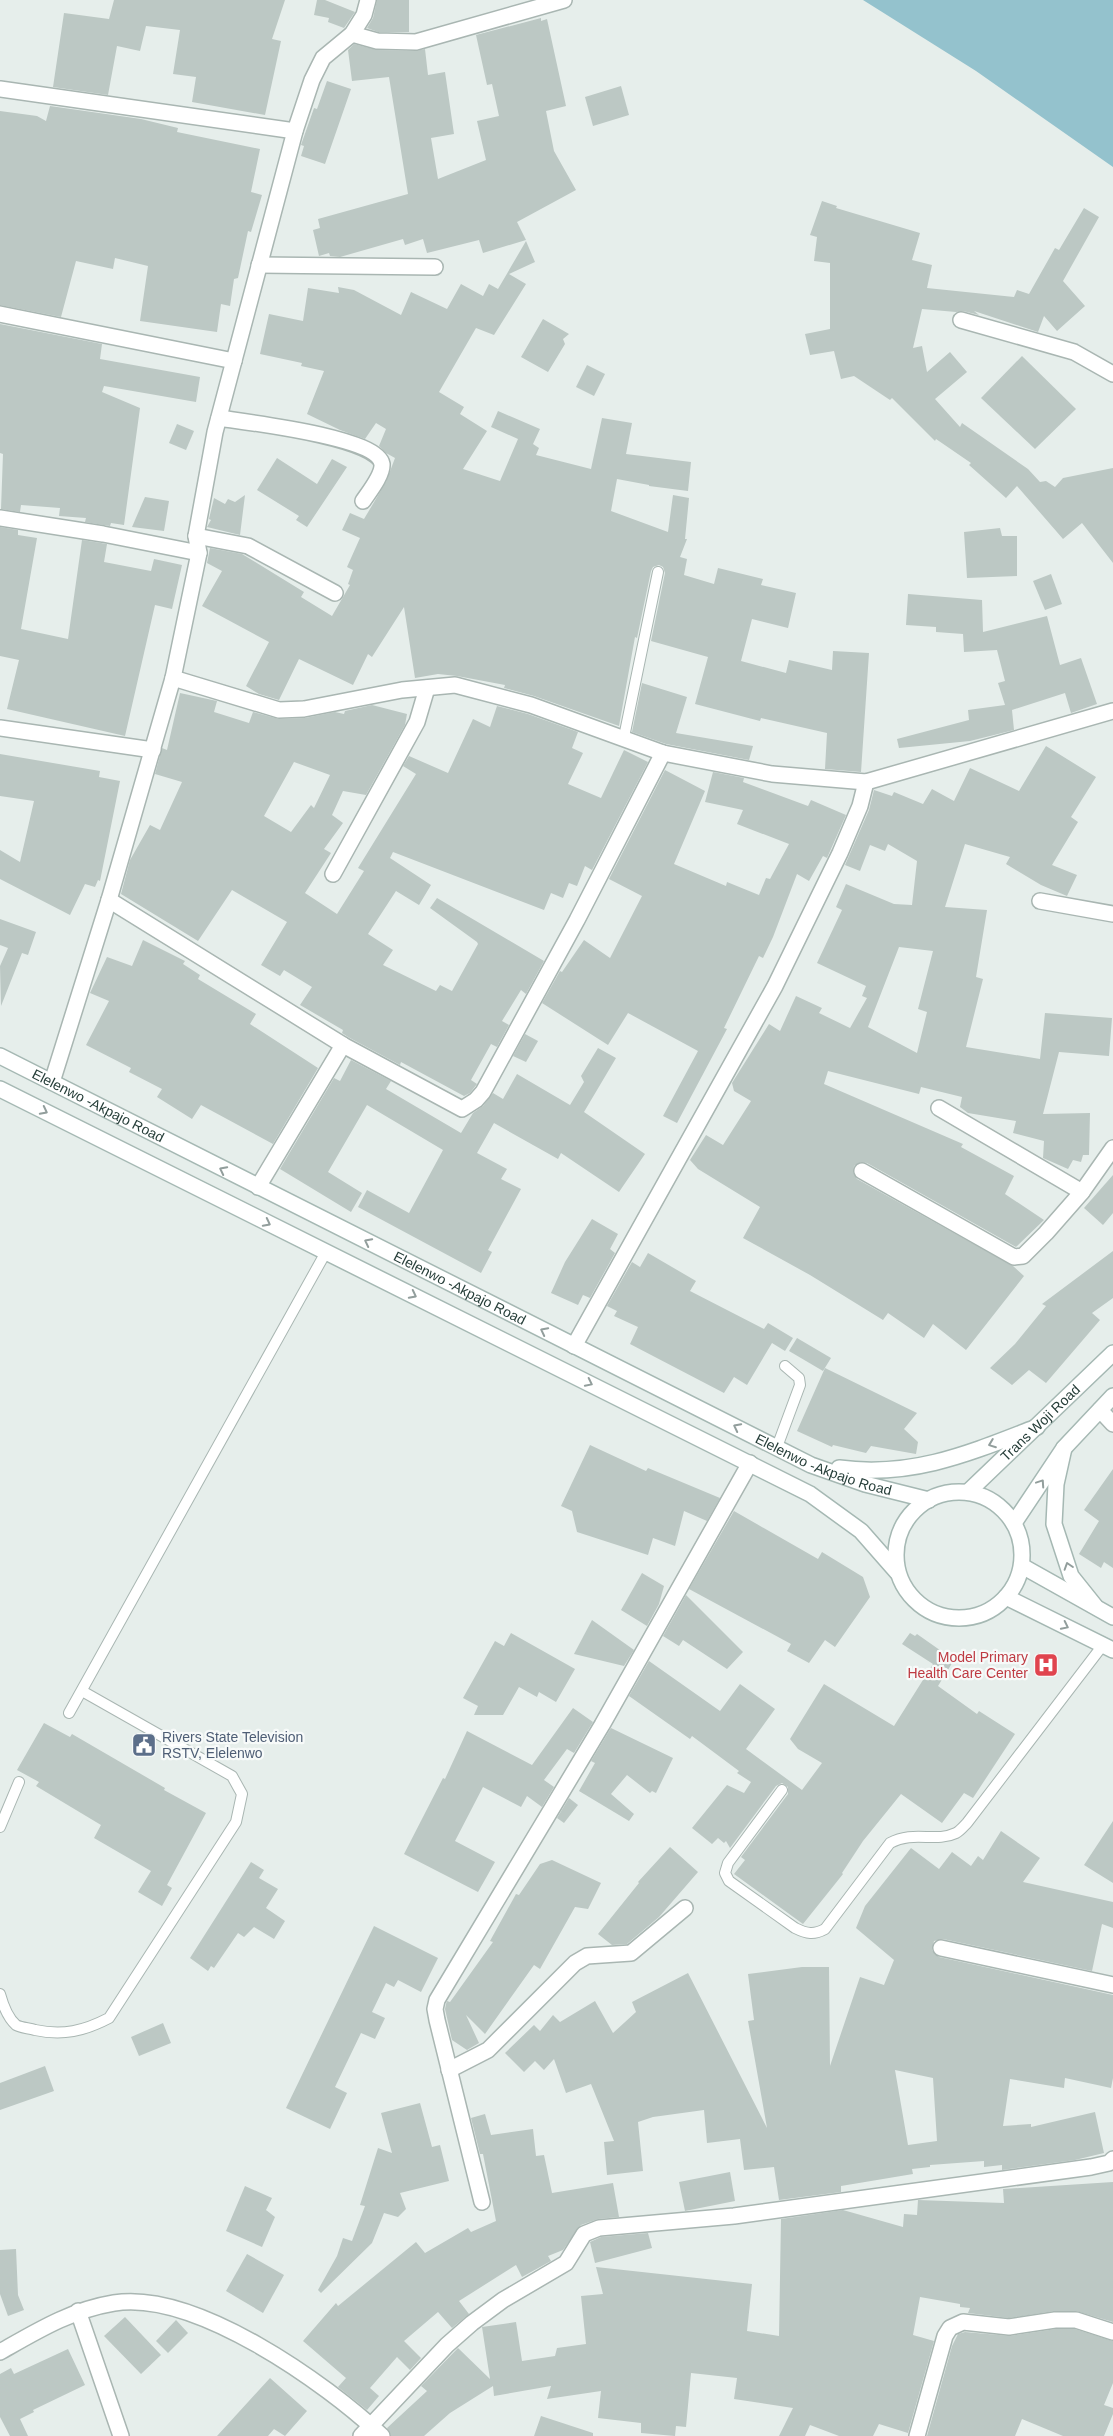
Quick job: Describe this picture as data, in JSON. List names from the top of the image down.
{
  "streets": {
    "street": ["Elelenwo -Akpajo Road", "Trans Woji Road"]
  },
  "crossings": [
    ["Elelenwo -Akpajo Road", "Trans Woji Road"]
  ],
  "places": {
    "hospital": ["Model Primary Health Care Center"],
    "public building": ["Rivers State Television RSTV, Elelenwo"]
  }
}
